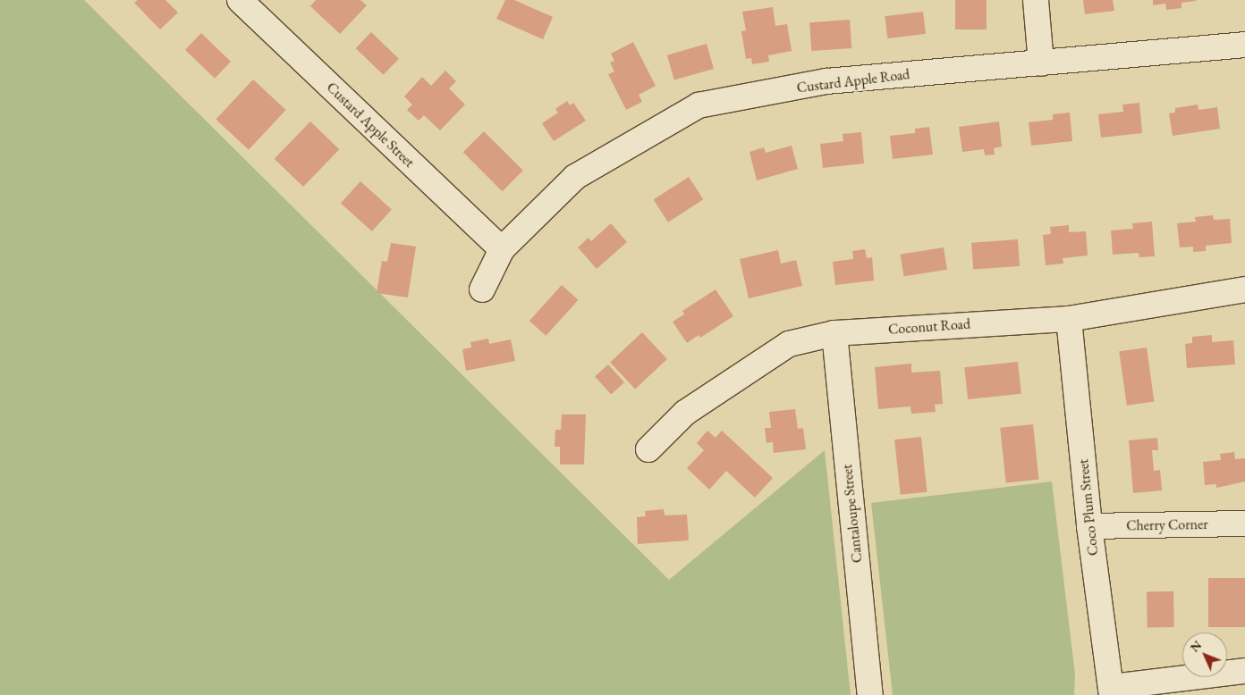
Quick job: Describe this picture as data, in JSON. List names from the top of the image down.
{
  "streets": {
    "street": [
      "Custard Apple Road",
      "Custard Apple Street",
      "Coconut Road",
      "Coco Plum Street",
      "Cantaloupe Street",
      "Cherry Corner"
    ]
  },
  "crossings": [
    ["Custard Apple Road", "Custard Apple Street"],
    ["Coconut Road", "Coco Plum Street"],
    ["Coconut Road", "Cantaloupe Street"],
    ["Coco Plum Street", "Cherry Corner"]
  ],
  "north": "top left"
}
